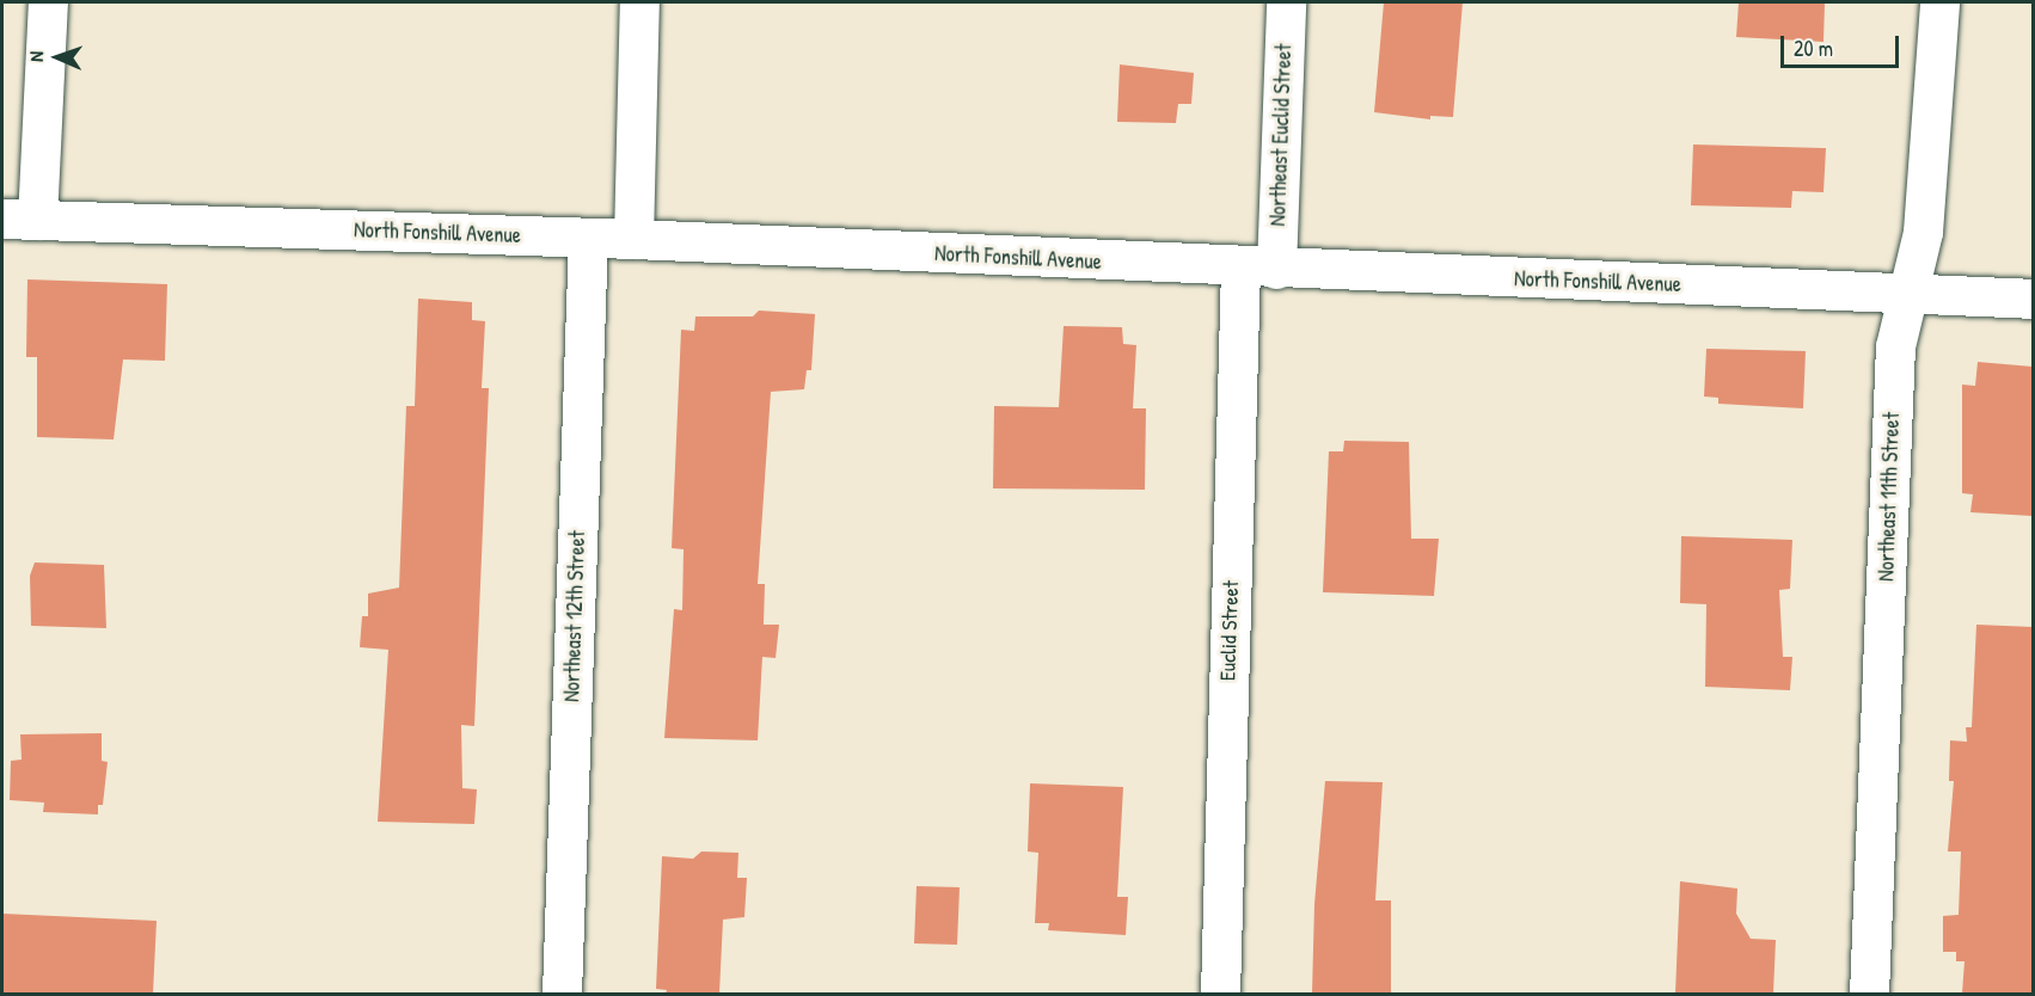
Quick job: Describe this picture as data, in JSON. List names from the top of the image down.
{
  "streets": {
    "street": [
      "Northeast Euclid Street",
      "North Fonshill Avenue",
      "Northeast 11th Street",
      "Northeast 12th Street",
      "Euclid Street"
    ]
  },
  "crossings": [
    ["Northeast Euclid Street", "North Fonshill Avenue"],
    ["Northeast Euclid Street", "Euclid Street"],
    ["North Fonshill Avenue", "Northeast 11th Street"],
    ["North Fonshill Avenue", "Northeast 12th Street"],
    ["North Fonshill Avenue", "Euclid Street"]
  ],
  "scale_bar": "20 m",
  "north": "left"
}
